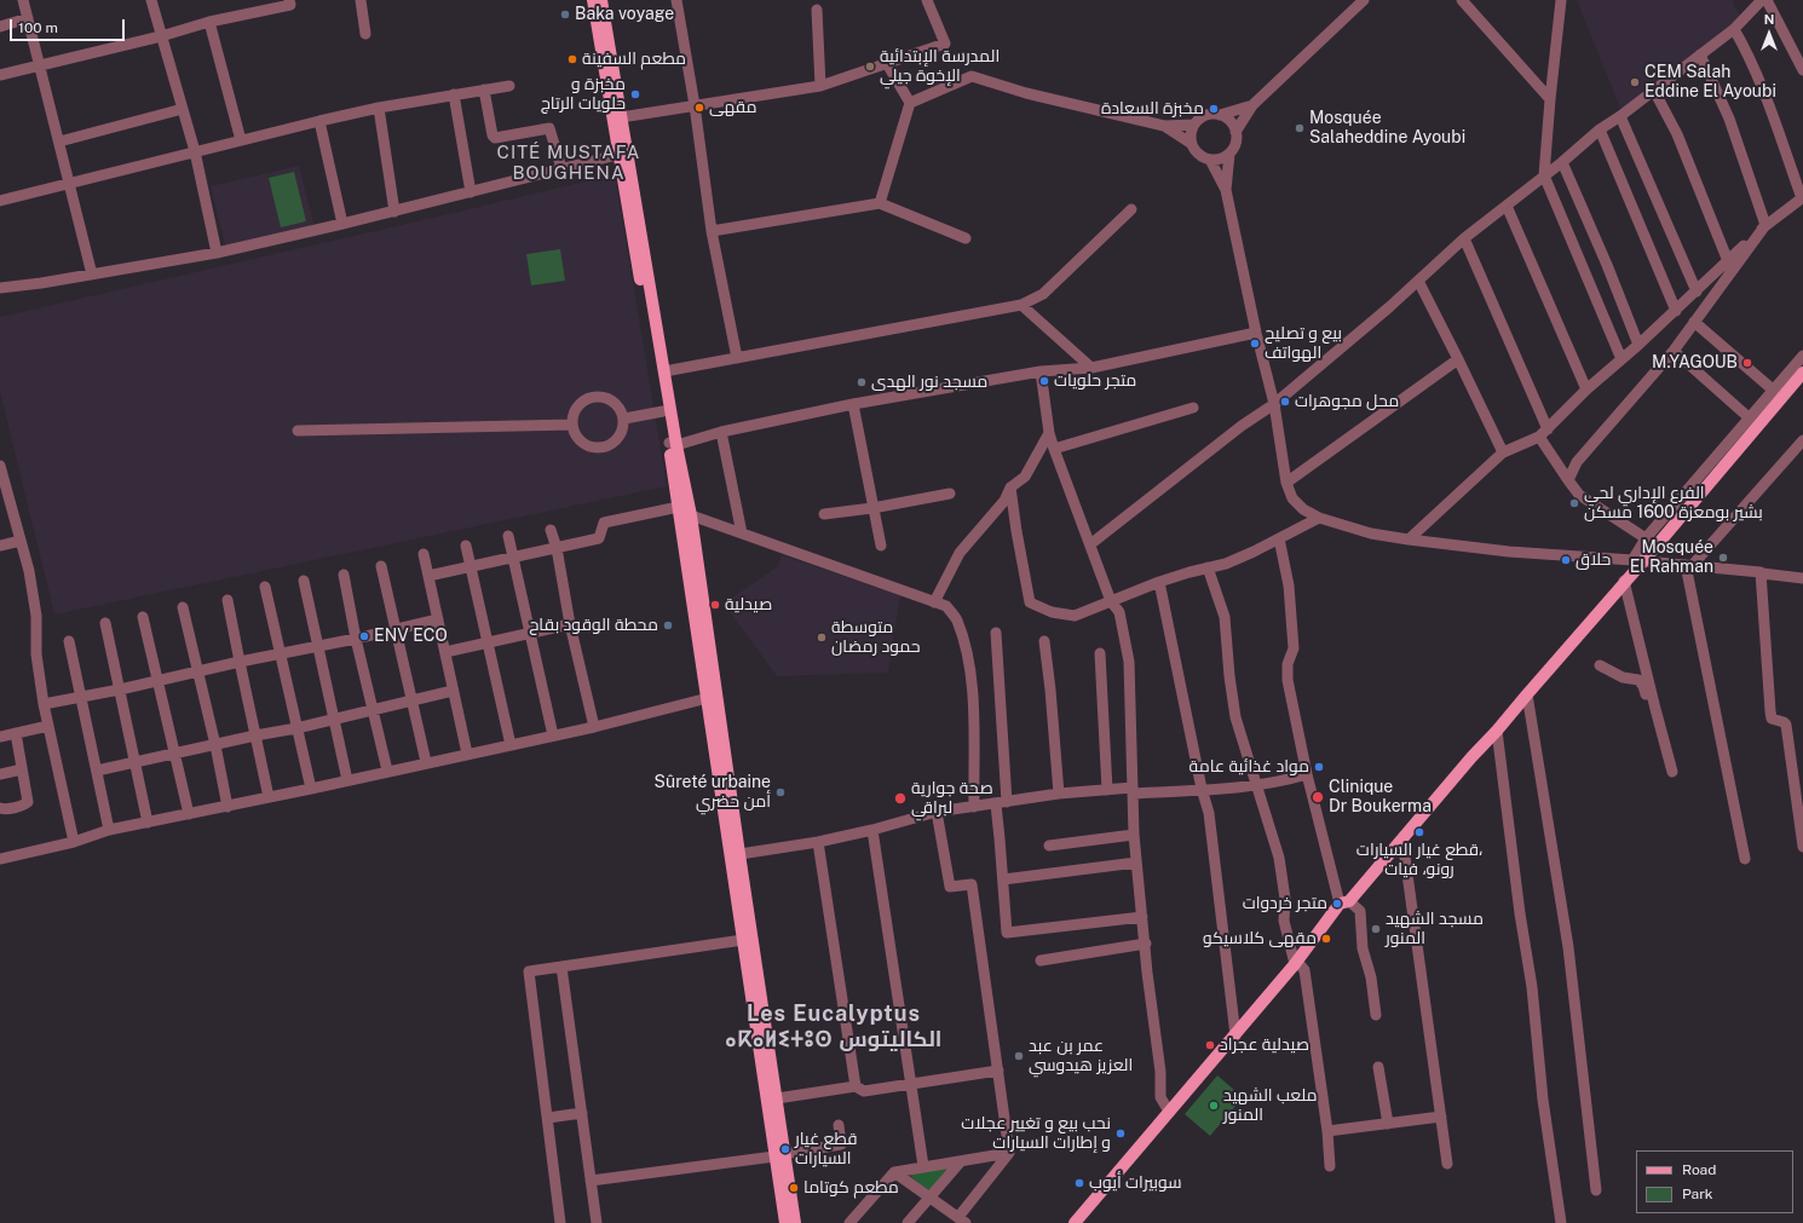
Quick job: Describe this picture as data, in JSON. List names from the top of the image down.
{
  "districts": ["CITÉ MUSTAFA BOUGHENA", "Les Eucalyptus ⴰⴽⴰⵍⵉⵜⵓⵙ الكاليتوس"],
  "places": [
    "Baka voyage",
    "مطعم السفينة",
    "المدرسة الإبتدائية الإخوة جيلي",
    "CEM Salah Eddine El Ayoubi",
    "مخبزة و حلويات الرتاج",
    "مقهى",
    "مخبزة السعادة",
    "Mosquée Salaheddine Ayoubi",
    "بيع و تصليح الهواتف",
    "M.YAGOUB",
    "متجر حلويات",
    "مسجد نور الهدى",
    "محل مجوهرات",
    "الفرع الإداري لحي بشير بومعزة 1600 مسكن",
    "Mosquée El Rahman",
    "حلاق",
    "صيدلية",
    "محطة الوقود بقاح",
    "ENV ECO",
    "متوسطة حمود رمضان",
    "مواد غذائية عامة",
    "Sûreté urbaine أمن حضري",
    "Clinique Dr Boukerma",
    "صحة جوارية لبراقي",
    "قطع غيار السيارات، رونو، فيات",
    "متجر خردوات",
    "مسجد الشهيد المنور",
    "مقهى كلاسيكو",
    "صيدلية عجراد",
    "عمر بن عبد العزيز هيدوسي",
    "ملعب الشهيد المنور",
    "نحب بيع و تغيير عجلات و إطارات السيارات",
    "قطع غيار السيارات",
    "سوبيرات أيوب",
    "مطعم كوتاما"
  ],
  "legend": ["Road", "Park"],
  "scale_bar": "100 m",
  "north": "top"
}
